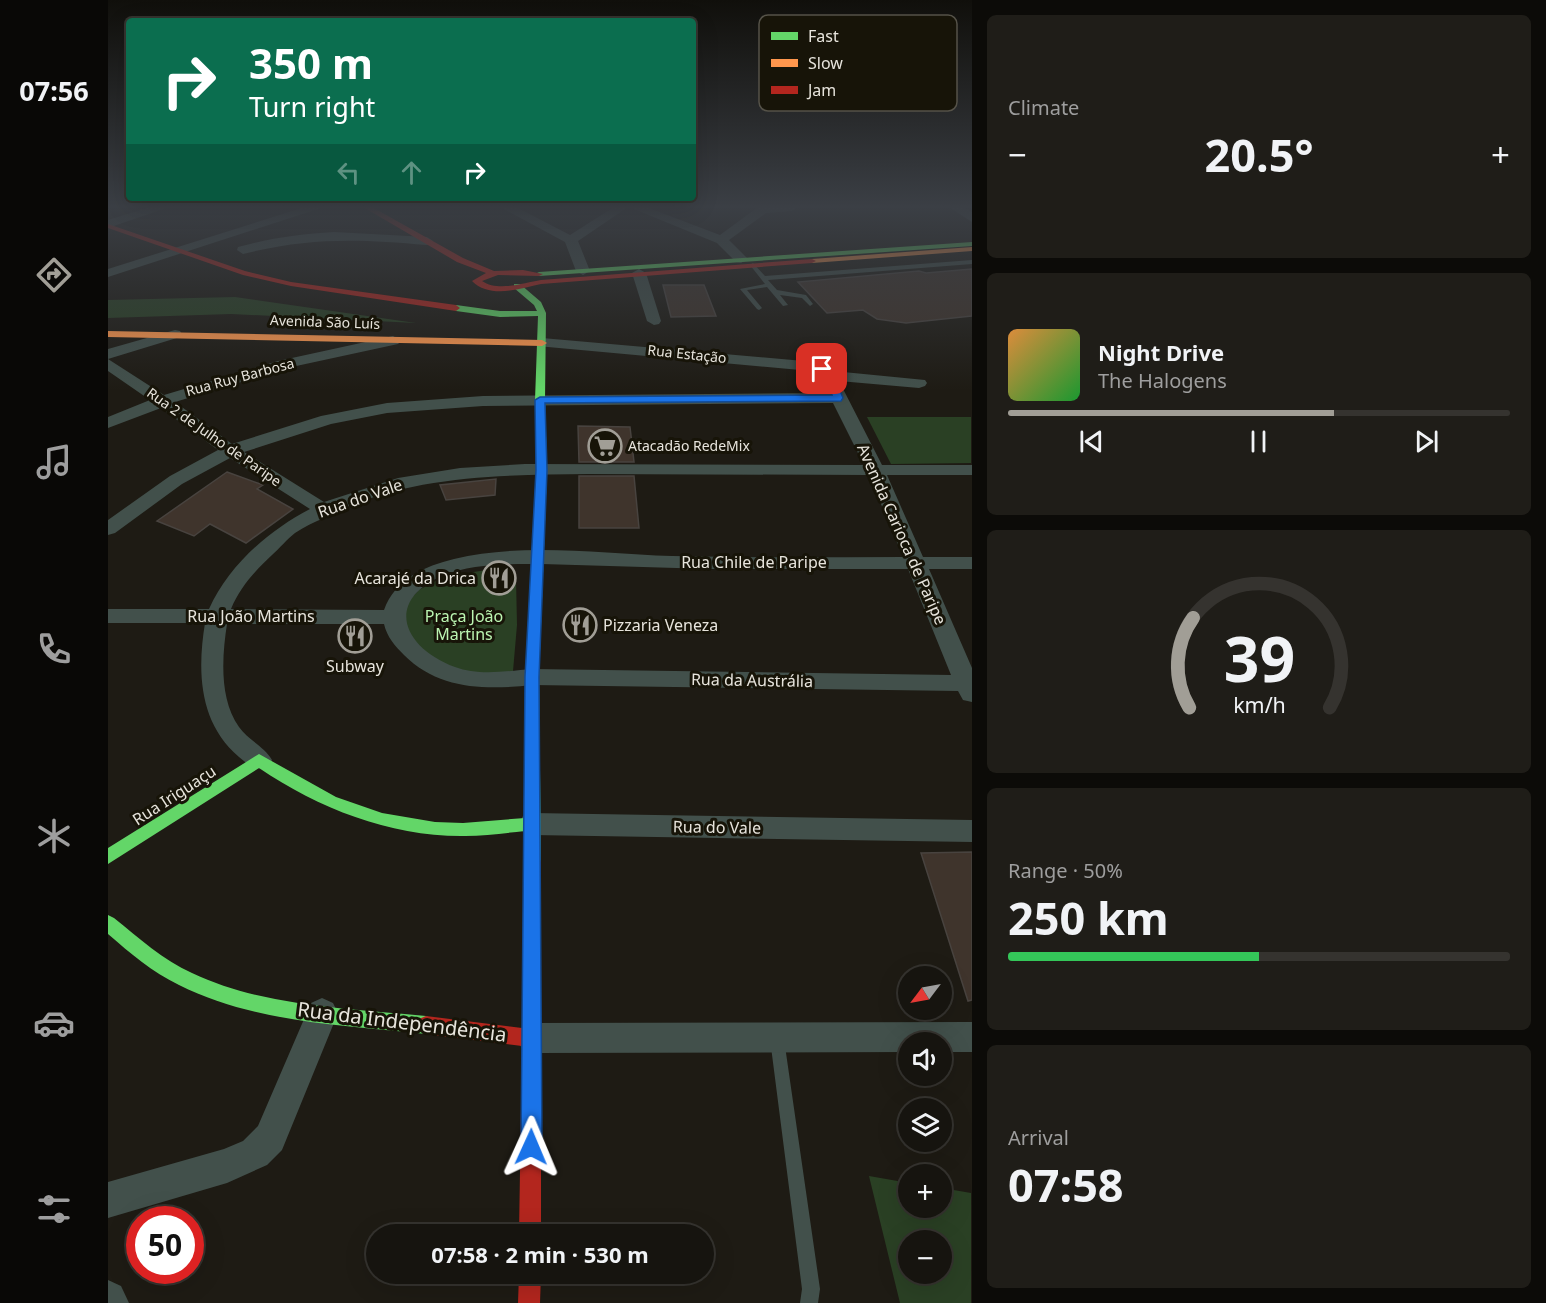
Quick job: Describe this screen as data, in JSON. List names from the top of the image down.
{
  "streets": {
    "main road": [
      "Avenida São Luís",
      "Rua do Vale",
      "Rua Iriguaçu",
      "Rua da Independência"
    ],
    "street": [
      "Rua Estação",
      "Rua Ruy Barbosa",
      "Rua 2 de Julho de Paripe",
      "Avenida Carioca de Paripe",
      "Rua Chile de Paripe",
      "Rua João Martins",
      "Rua da Austrália"
    ]
  },
  "crossings": [
    ["Avenida São Luís", "Rua Estação"],
    ["Avenida São Luís", "Rua Ruy Barbosa"],
    ["Rua Estação", "Avenida Carioca de Paripe"],
    ["Rua Ruy Barbosa", "Rua 2 de Julho de Paripe"],
    ["Rua 2 de Julho de Paripe", "Rua do Vale"],
    ["Rua do Vale", "Avenida Carioca de Paripe"],
    ["Rua do Vale", "Rua João Martins"],
    ["Rua do Vale", "Rua Iriguaçu"],
    ["Avenida Carioca de Paripe", "Rua Chile de Paripe"],
    ["Avenida Carioca de Paripe", "Rua da Austrália"]
  ],
  "parks": ["Praça João Martins"],
  "places": {
    "supermarket": ["Atacadão RedeMix"],
    "restaurant": ["Acarajé da Drica", "Pizzaria Veneza", "Subway"]
  },
  "legend": ["Fast", "Slow", "Jam"],
  "north": "bottom left",
  "page": {
    "tabs": "07:56",
    "tile": [
      "Climate",
      ["Range · 50%", "250 km"],
      ["Arrival", "07:58"]
    ],
    "turn": ["350 m", "Turn right"],
    "heat": ["−", "20.5°", "+"],
    "song": ["Night Drive", "The Halogens"],
    "map_buttons": ["+", "−"],
    "limit": "50",
    "trip": "07:58 · 2 min · 530 m",
    "gauge": ["39", "km/h"]
  }
}
